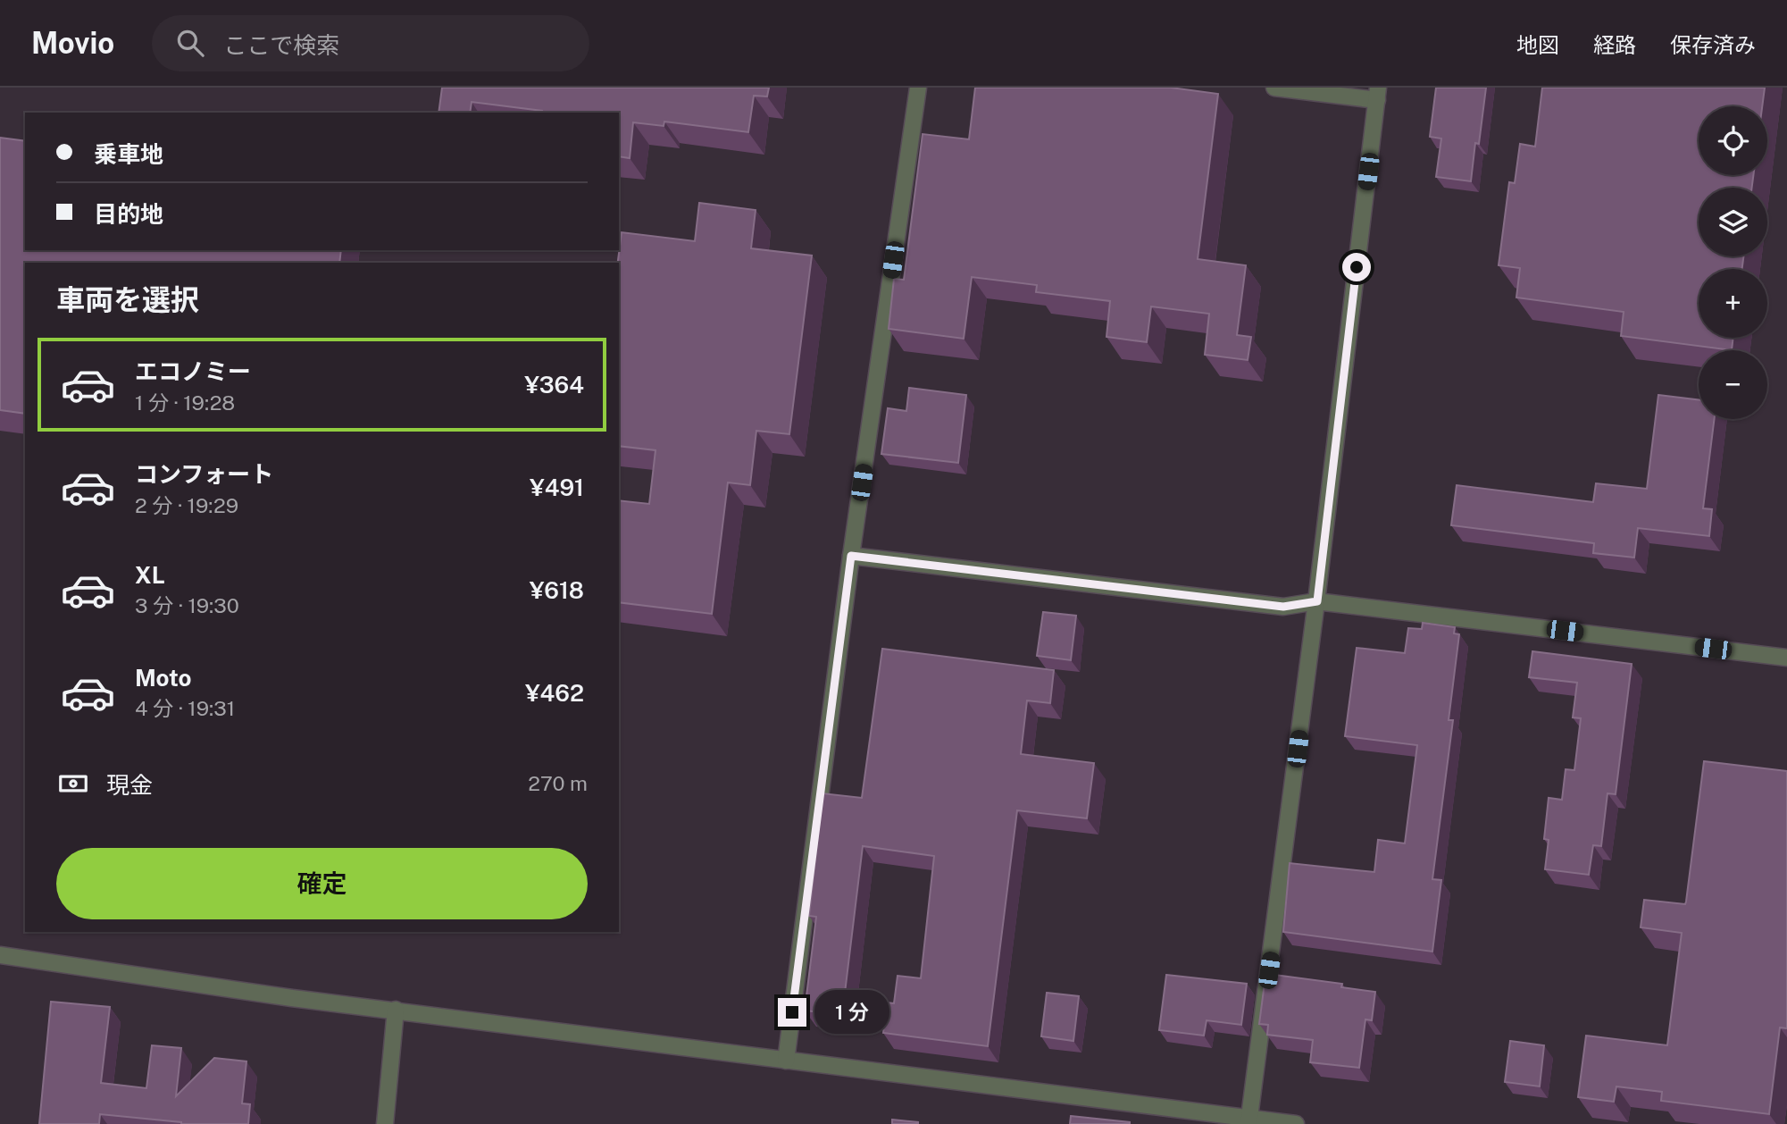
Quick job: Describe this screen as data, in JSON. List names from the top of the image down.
{
  "page": {
    "header": "Movio",
    "search": "ここで検索",
    "nav": ["地図", "経路", "保存済み"],
    "map_buttons": ["+", "−"],
    "banner": ["乗車地", "目的地"],
    "heading": "車両を選択",
    "list": [
      {
        "name": "エコノミー",
        "note": "1 分 · 19:28",
        "value": "¥364"
      },
      {
        "name": "コンフォート",
        "note": "2 分 · 19:29",
        "value": "¥491"
      },
      {
        "name": "XL",
        "note": "3 分 · 19:30",
        "value": "¥618"
      },
      {
        "name": "Moto",
        "note": "4 分 · 19:31",
        "value": "¥462"
      }
    ],
    "pay": ["現金", "270 m"],
    "buttons": "確定",
    "bubble": "1 分"
  }
}
